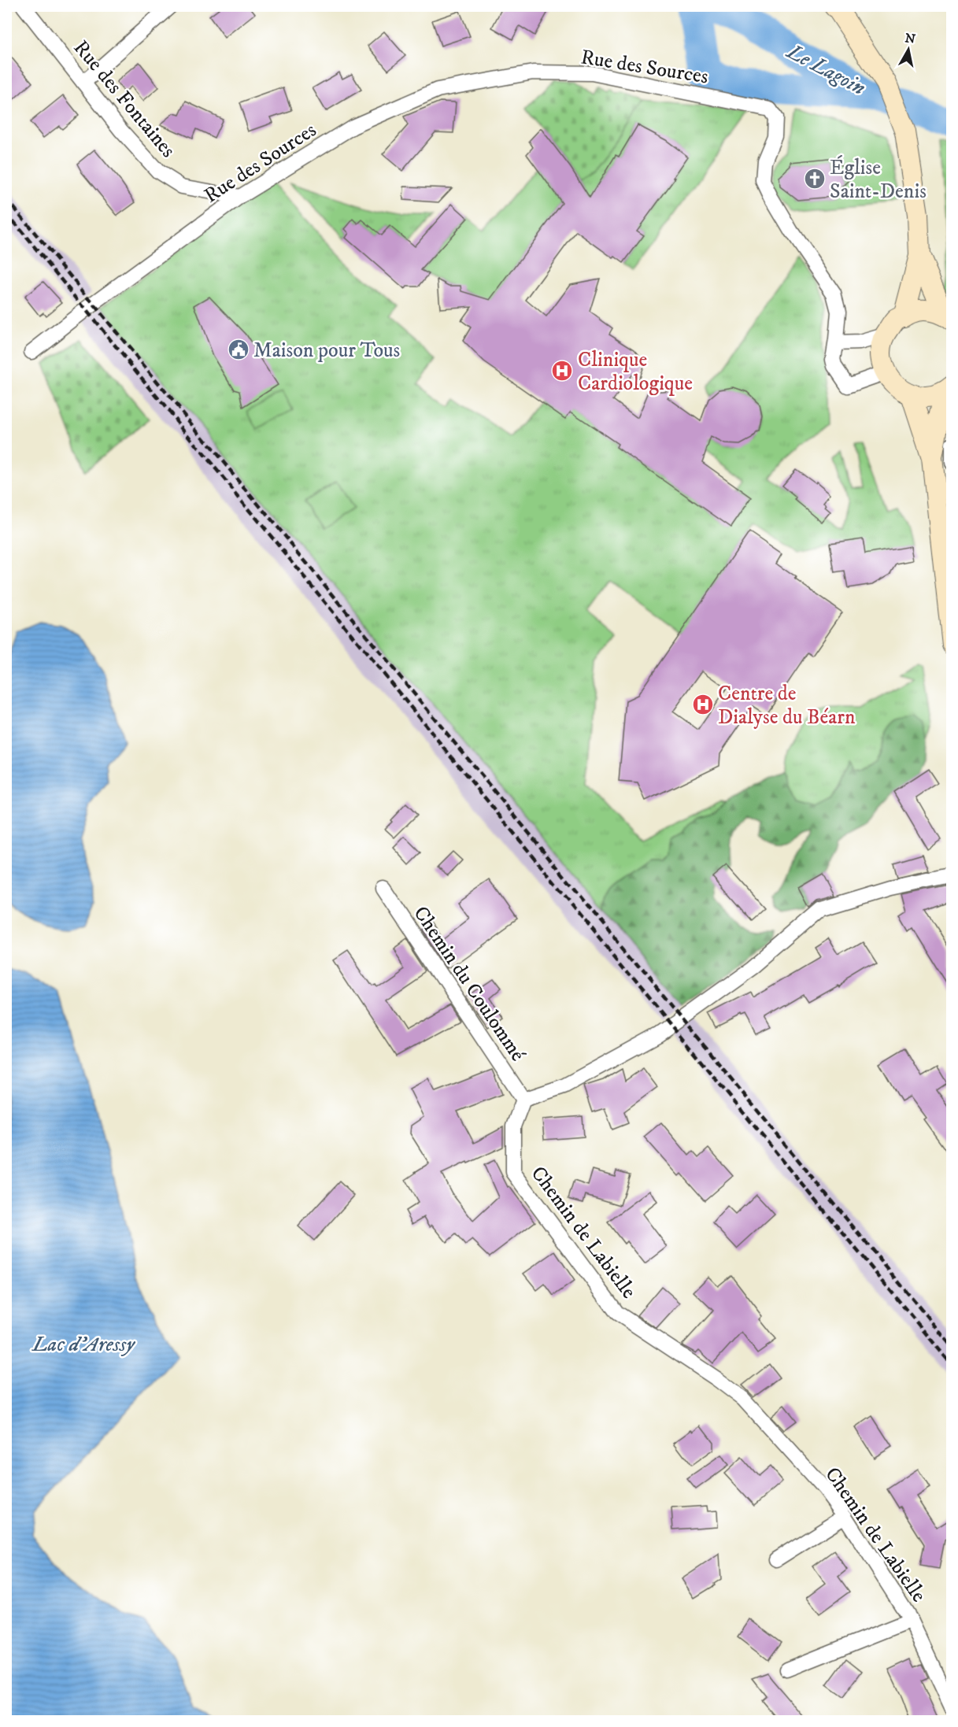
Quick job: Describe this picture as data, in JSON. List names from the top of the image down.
{
  "streets": {
    "street": [
      "Rue des Sources",
      "Rue des Fontaines",
      "Chemin du Coulommé",
      "Chemin de Labielle"
    ]
  },
  "crossings": [
    ["Rue des Sources", "Rue des Fontaines"],
    ["Chemin du Coulommé", "Chemin de Labielle"]
  ],
  "water": ["Le Lagoin", "Lac d'Aressy"],
  "places": {
    "church": ["Église Saint-Denis"],
    "public building": ["Maison pour Tous"],
    "hospital": ["Clinique Cardiologique", "Centre de Dialyse du Béarn"]
  },
  "north": "top"
}
